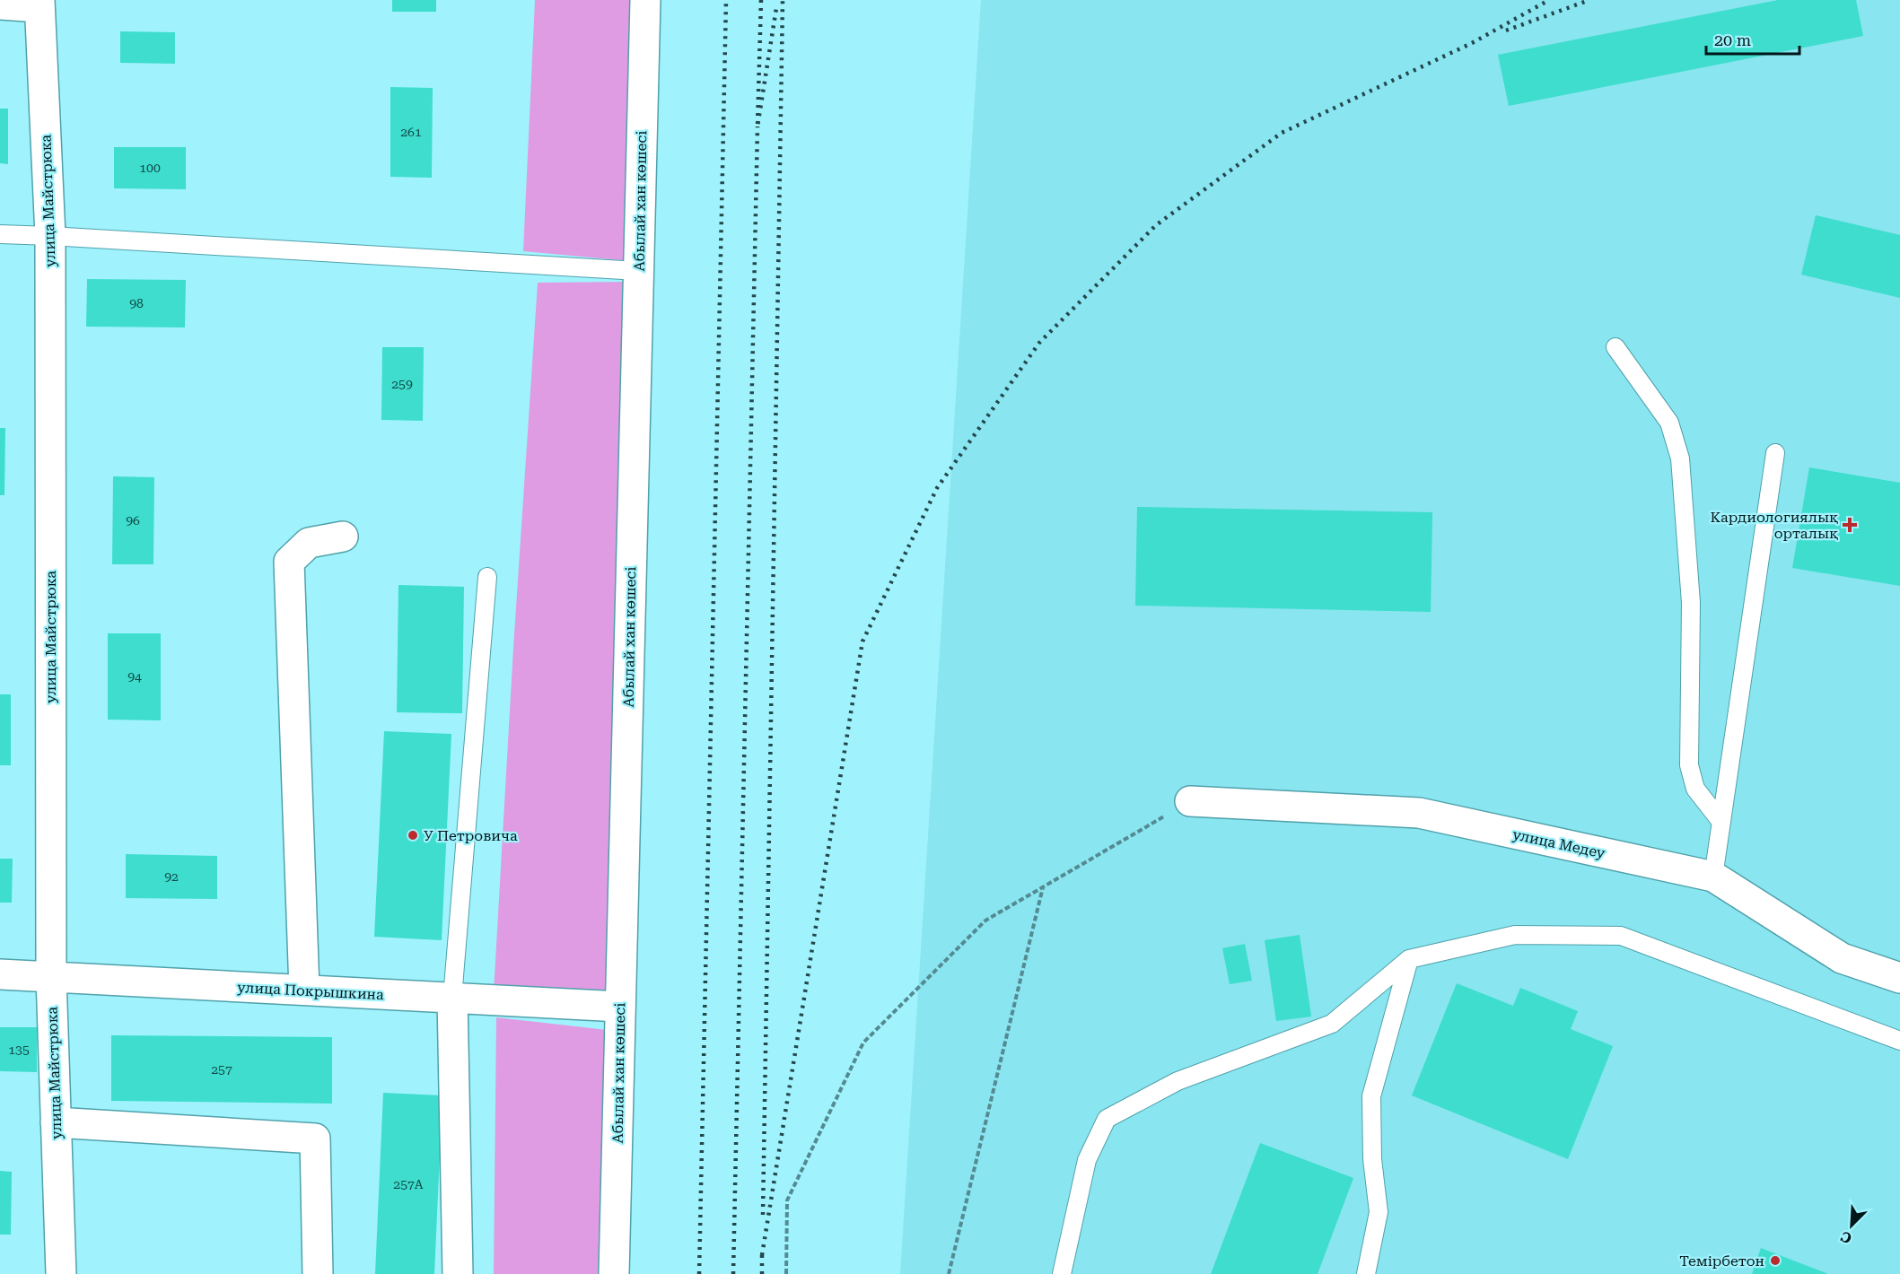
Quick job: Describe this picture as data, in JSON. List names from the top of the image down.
{
  "streets": {
    "street": [
      "улица Майстрюка",
      "Абылай хан көшесі",
      "улица Медеу",
      "улица Покрышкина"
    ]
  },
  "crossings": [
    ["улица Майстрюка", "улица Покрышкина"],
    ["Абылай хан көшесі", "улица Покрышкина"]
  ],
  "places": {
    "health": ["Кардиологиялық орталық"],
    "other": ["У Петровича", "Темірбетон"]
  },
  "house_numbers": [
    "261",
    "100",
    "98",
    "259",
    "96",
    "94",
    "92",
    "135",
    "257",
    "257А"
  ],
  "scale_bar": "20 m",
  "north": "bottom left"
}
